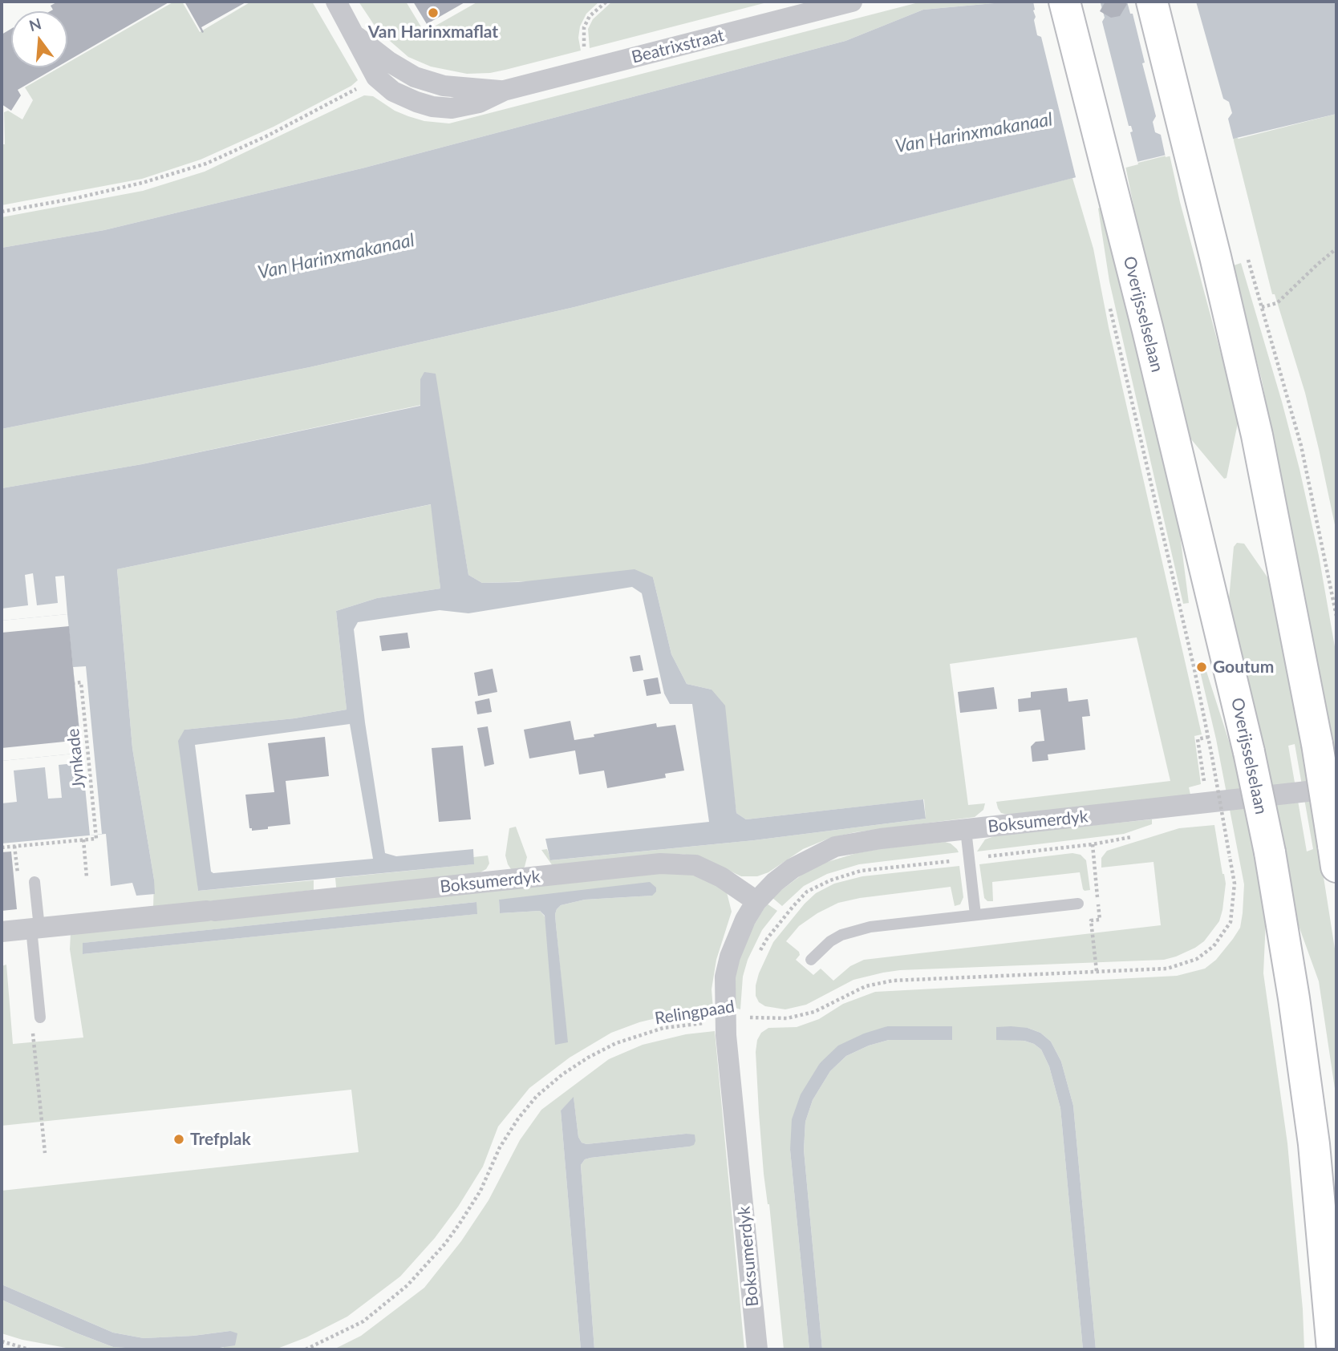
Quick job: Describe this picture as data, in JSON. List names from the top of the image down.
{
  "streets": {
    "main road": ["Overijsselselaan"],
    "street": ["Beatrixstraat", "Boksumerdyk"],
    "path": ["Jynkade", "Relingpaad"]
  },
  "crossings": [
    ["Overijsselselaan", "Relingpaad"],
    ["Boksumerdyk", "Relingpaad"]
  ],
  "water": ["Van Harinxmakanaal"],
  "places": ["Van Harinxmaflat", "Goutum", "Trefplak"],
  "north": "top"
}
